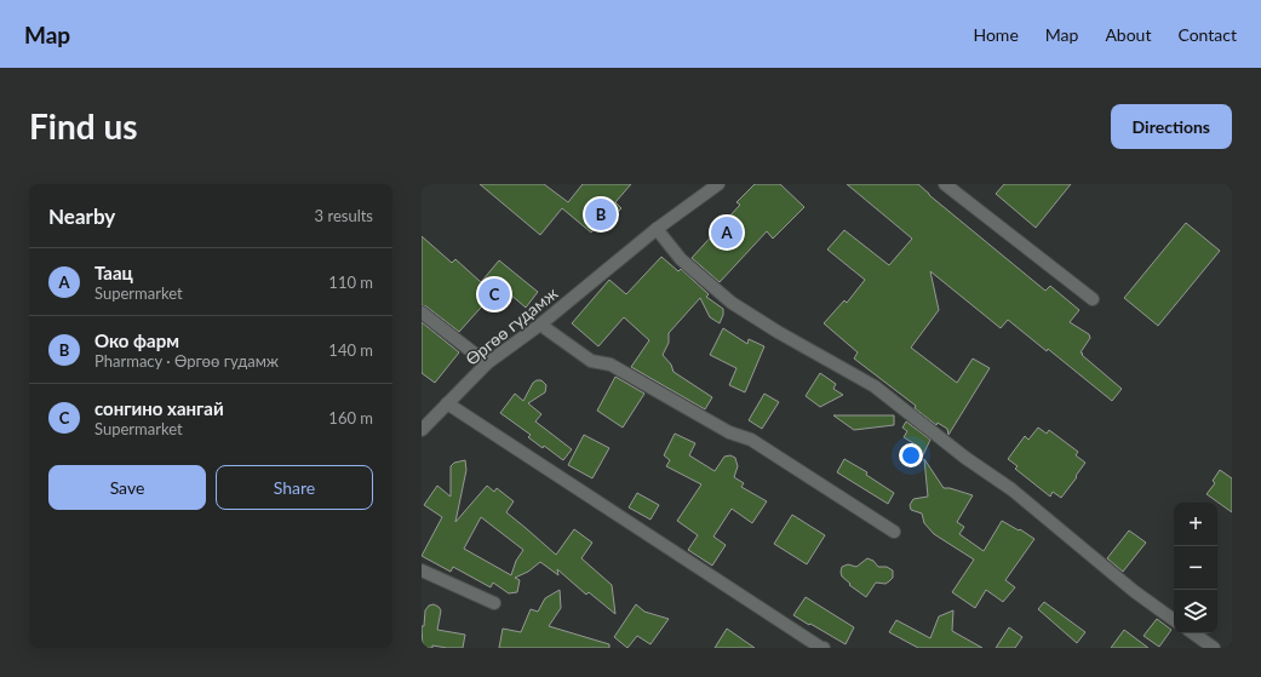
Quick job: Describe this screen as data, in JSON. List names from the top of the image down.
{
  "streets": {
    "street": ["Өргөө гудамж"]
  },
  "page": {
    "header": "Map",
    "nav": [
      "Home",
      "Map",
      "About",
      "Contact"
    ],
    "buttons": [
      "Directions",
      ["Save", "Share"]
    ],
    "title": "Find us",
    "heading": ["Nearby", "3 results"],
    "pins": ["B", "A", "C"],
    "list": [
      {
        "mark": "A",
        "name": "Таац",
        "note": "Supermarket",
        "value": "110 m"
      },
      {
        "mark": "B",
        "name": "Око фарм",
        "note": "Pharmacy · Өргөө гудамж",
        "value": "140 m"
      },
      {
        "mark": "C",
        "name": "сонгино хангай",
        "note": "Supermarket",
        "value": "160 m"
      }
    ],
    "map_buttons": ["+", "−"]
  }
}
